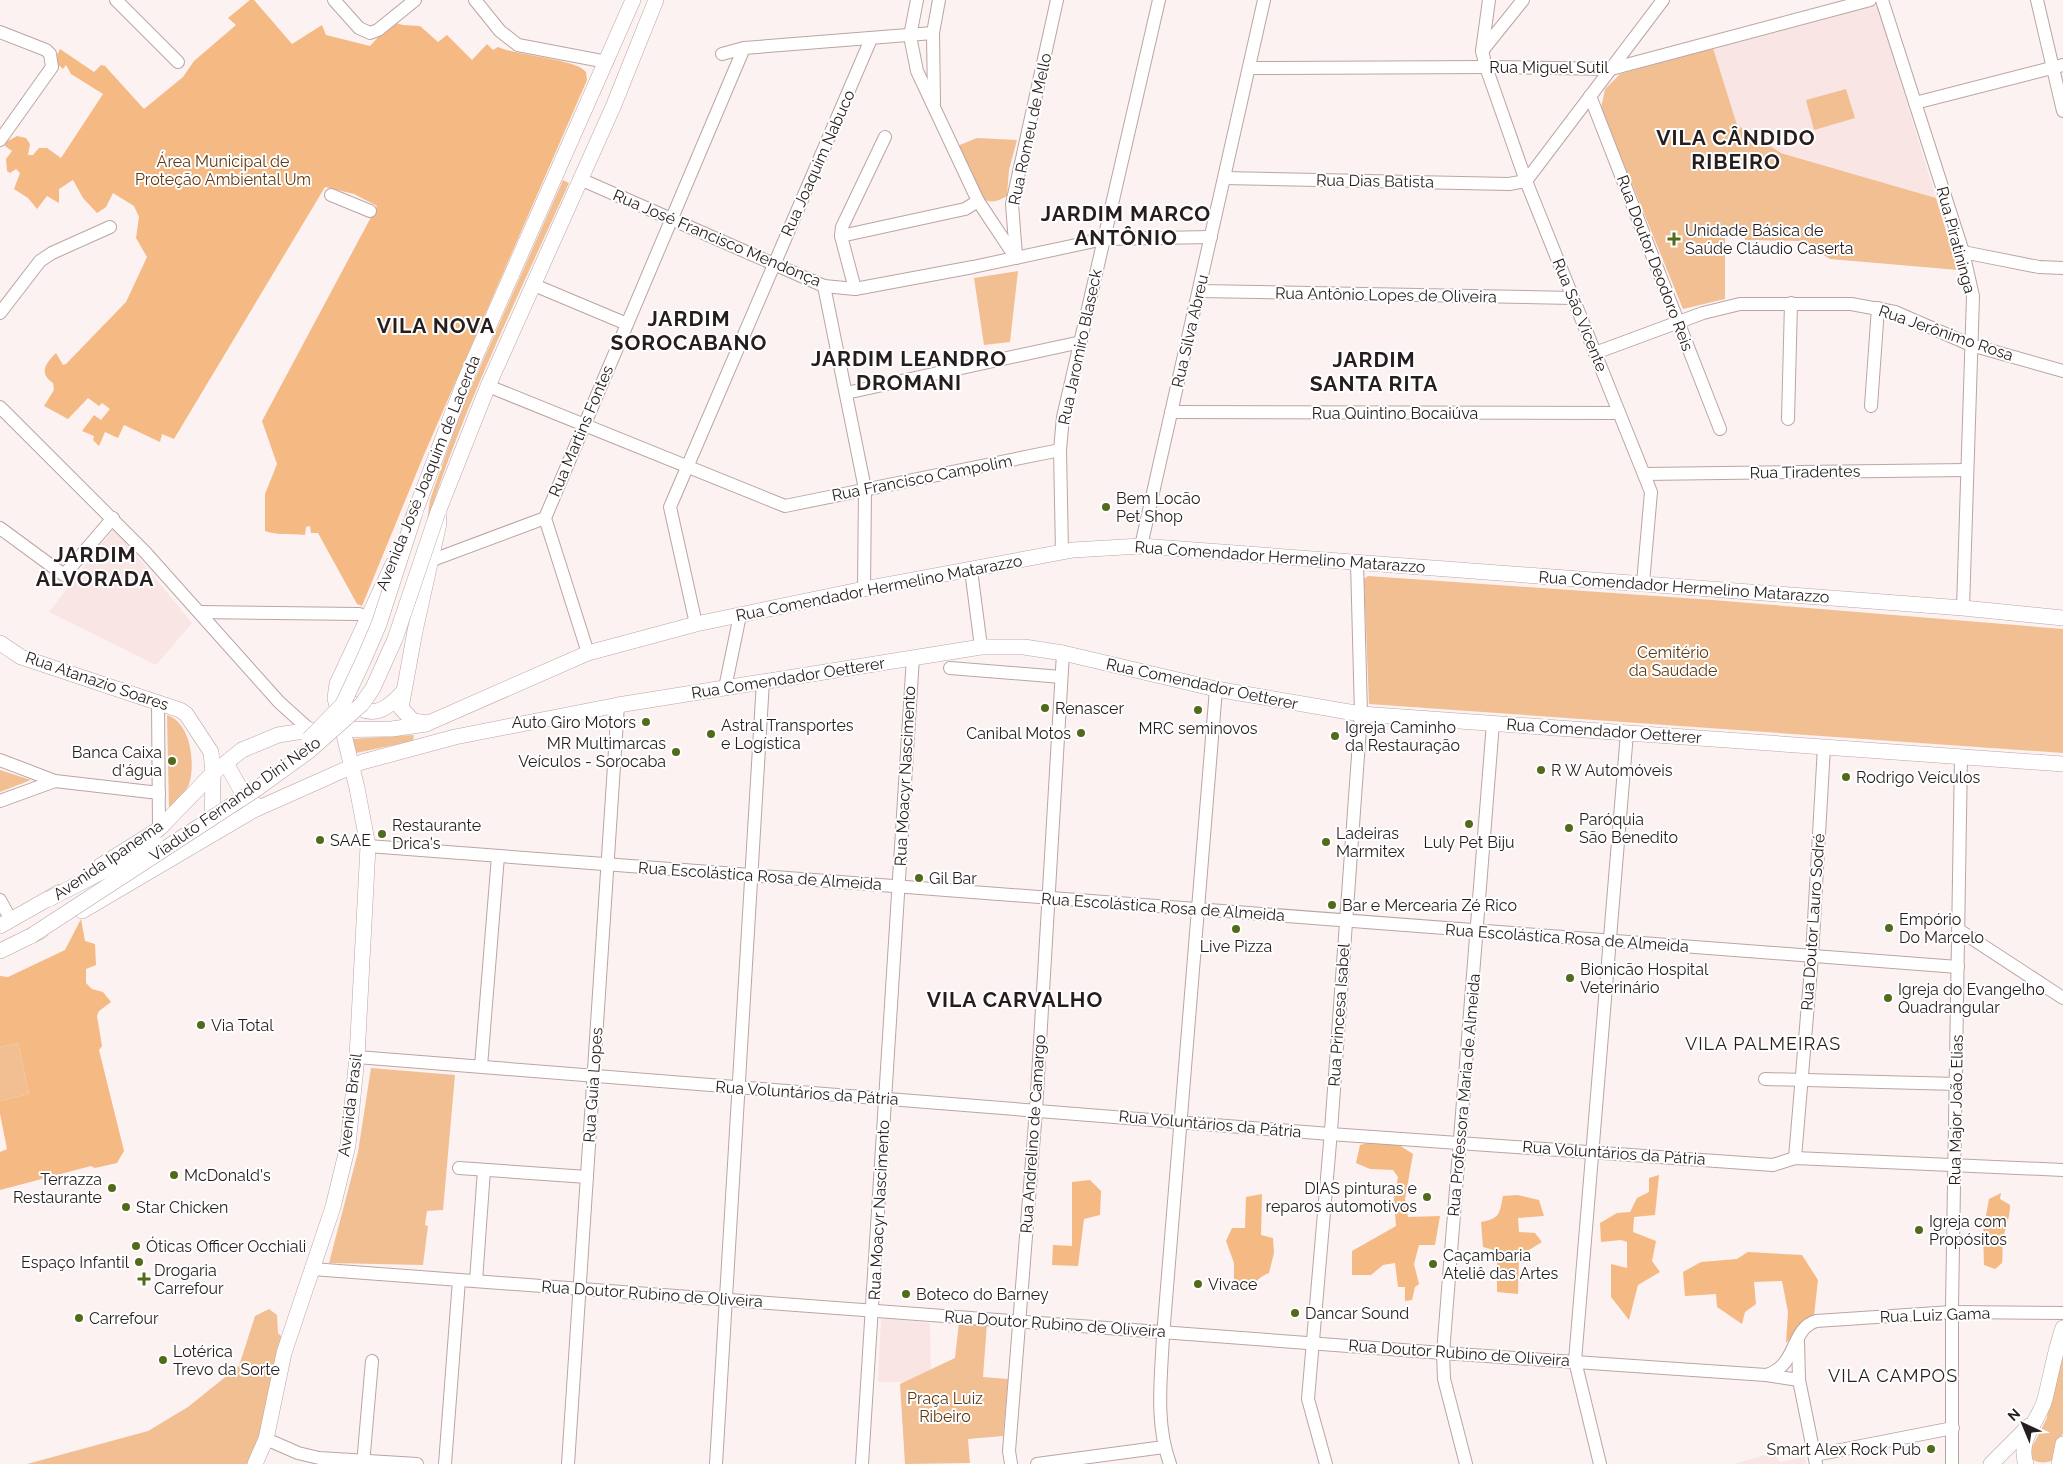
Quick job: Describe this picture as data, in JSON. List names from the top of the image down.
{
  "streets": {
    "main road": [
      "Avenida José Joaquim de Lacerda",
      "Rua Comendador Hermelino Matarazzo",
      "Rua Comendador Oetterer",
      "Rua Atanazio Soares",
      "Viaduto Fernando Dini Neto",
      "Avenida Ipanema",
      "Avenida Brasil"
    ],
    "street": [
      "Rua Miguel Sutil",
      "Rua Romeu de Mello",
      "Rua Joaquim Nabuco",
      "Rua Dias Batista",
      "Rua José Francisco Mendonça",
      "Rua Piratininga",
      "Rua Doutor Deodoro Reis",
      "Rua Antônio Lopes de Oliveira",
      "Rua São Vicente",
      "Rua Silva Abreu",
      "Rua Jerônimo Rosa",
      "Rua Jaromiro Blaseck",
      "Rua Quintino Bocaiúva",
      "Rua Martins Fontes",
      "Rua Tiradentes",
      "Rua Francisco Campolim",
      "Rua Moacyr Nascimento",
      "Rua Escolástica Rosa de Almeida",
      "Rua Doutor Lauro Sodré",
      "Rua Princesa Isabel",
      "Rua Guia Lopes",
      "Rua Voluntários da Pátria",
      "Rua Professora Maria de Almeida",
      "Rua Major João Elias",
      "Rua Andrelino de Camargo",
      "Rua Doutor Rubino de Oliveira",
      "Rua Luiz Gama"
    ]
  },
  "crossings": [
    ["Rua Miguel Sutil", "Rua São Vicente"],
    ["Rua Miguel Sutil", "Rua Silva Abreu"],
    ["Rua Romeu de Mello", "Rua José Francisco Mendonça"],
    ["Rua Joaquim Nabuco", "Rua José Francisco Mendonça"],
    ["Rua Joaquim Nabuco", "Rua Francisco Campolim"],
    ["Rua Joaquim Nabuco", "Rua Comendador Hermelino Matarazzo"],
    ["Rua Dias Batista", "Rua São Vicente"],
    ["Rua Dias Batista", "Rua Silva Abreu"],
    ["Rua José Francisco Mendonça", "Rua Silva Abreu"],
    ["Rua José Francisco Mendonça", "Rua Jaromiro Blaseck"],
    ["Rua José Francisco Mendonça", "Rua Martins Fontes"],
    ["Rua José Francisco Mendonça", "Avenida José Joaquim de Lacerda"],
    ["Rua Piratininga", "Rua Jerônimo Rosa"],
    ["Rua Piratininga", "Rua Tiradentes"],
    ["Rua Piratininga", "Rua Comendador Hermelino Matarazzo"],
    ["Rua Doutor Deodoro Reis", "Rua Jerônimo Rosa"],
    ["Rua Antônio Lopes de Oliveira", "Rua São Vicente"],
    ["Rua Antônio Lopes de Oliveira", "Rua Silva Abreu"],
    ["Rua São Vicente", "Rua Jerônimo Rosa"],
    ["Rua São Vicente", "Rua Quintino Bocaiúva"],
    ["Rua São Vicente", "Rua Tiradentes"],
    ["Rua São Vicente", "Rua Comendador Hermelino Matarazzo"],
    ["Rua Silva Abreu", "Rua Quintino Bocaiúva"],
    ["Rua Silva Abreu", "Rua Comendador Hermelino Matarazzo"],
    ["Rua Jaromiro Blaseck", "Rua Francisco Campolim"],
    ["Rua Jaromiro Blaseck", "Rua Comendador Hermelino Matarazzo"],
    ["Rua Martins Fontes", "Rua Comendador Hermelino Matarazzo"],
    ["Avenida José Joaquim de Lacerda", "Rua Comendador Hermelino Matarazzo"],
    ["Avenida José Joaquim de Lacerda", "Rua Comendador Oetterer"],
    ["Avenida José Joaquim de Lacerda", "Viaduto Fernando Dini Neto"],
    ["Avenida José Joaquim de Lacerda", "Avenida Ipanema"],
    ["Avenida José Joaquim de Lacerda", "Avenida Brasil"],
    ["Rua Comendador Hermelino Matarazzo", "Avenida Ipanema"],
    ["Rua Comendador Hermelino Matarazzo", "Rua Princesa Isabel"],
    ["Rua Comendador Oetterer", "Rua Moacyr Nascimento"],
    ["Rua Comendador Oetterer", "Avenida Ipanema"],
    ["Rua Comendador Oetterer", "Rua Doutor Lauro Sodré"],
    ["Rua Comendador Oetterer", "Rua Princesa Isabel"],
    ["Rua Comendador Oetterer", "Rua Guia Lopes"],
    ["Rua Comendador Oetterer", "Rua Professora Maria de Almeida"],
    ["Rua Comendador Oetterer", "Avenida Brasil"],
    ["Rua Comendador Oetterer", "Rua Major João Elias"],
    ["Rua Comendador Oetterer", "Rua Andrelino de Camargo"],
    ["Rua Atanazio Soares", "Avenida Ipanema"],
    ["Rua Moacyr Nascimento", "Rua Escolástica Rosa de Almeida"],
    ["Rua Moacyr Nascimento", "Rua Voluntários da Pátria"],
    ["Rua Moacyr Nascimento", "Rua Doutor Rubino de Oliveira"],
    ["Viaduto Fernando Dini Neto", "Avenida Ipanema"],
    ["Avenida Ipanema", "Avenida Brasil"],
    ["Rua Escolástica Rosa de Almeida", "Rua Doutor Lauro Sodré"],
    ["Rua Escolástica Rosa de Almeida", "Rua Princesa Isabel"],
    ["Rua Escolástica Rosa de Almeida", "Rua Guia Lopes"],
    ["Rua Escolástica Rosa de Almeida", "Rua Professora Maria de Almeida"],
    ["Rua Escolástica Rosa de Almeida", "Avenida Brasil"],
    ["Rua Escolástica Rosa de Almeida", "Rua Major João Elias"],
    ["Rua Escolástica Rosa de Almeida", "Rua Andrelino de Camargo"],
    ["Rua Doutor Lauro Sodré", "Rua Voluntários da Pátria"],
    ["Rua Princesa Isabel", "Rua Voluntários da Pátria"],
    ["Rua Princesa Isabel", "Rua Doutor Rubino de Oliveira"],
    ["Rua Guia Lopes", "Rua Voluntários da Pátria"],
    ["Rua Guia Lopes", "Rua Doutor Rubino de Oliveira"],
    ["Rua Voluntários da Pátria", "Rua Professora Maria de Almeida"],
    ["Rua Voluntários da Pátria", "Avenida Brasil"],
    ["Rua Voluntários da Pátria", "Rua Major João Elias"],
    ["Rua Voluntários da Pátria", "Rua Andrelino de Camargo"],
    ["Rua Professora Maria de Almeida", "Rua Doutor Rubino de Oliveira"],
    ["Avenida Brasil", "Rua Doutor Rubino de Oliveira"],
    ["Rua Major João Elias", "Rua Luiz Gama"],
    ["Rua Andrelino de Camargo", "Rua Doutor Rubino de Oliveira"]
  ],
  "districts": [
    "VILA CÂNDIDO RIBEIRO",
    "JARDIM MARCO ANTÔNIO",
    "JARDIM SOROCABANO",
    "VILA NOVA",
    "JARDIM LEANDRO DROMANI",
    "JARDIM SANTA RITA",
    "JARDIM ALVORADA",
    "VILA CARVALHO",
    "VILA PALMEIRAS",
    "VILA CAMPOS"
  ],
  "parks": ["Área Municipal de Proteção Ambiental Um", "Cemitério da Saudade", "Praça Luiz Ribeiro"],
  "places": {
    "health": ["Unidade Básica de Saúde Cláudio Caserta", "Drogaria Carrefour"],
    "other": [
      "Bem Locão Pet Shop",
      "Renascer",
      "MRC seminovos",
      "Auto Giro Motors",
      "Canibal Motos",
      "Astral Transportes e Logística",
      "Igreja Caminho da Restauração",
      "MR Multimarcas Veículos - Sorocaba",
      "Banca Caixa d'água",
      "R W Automóveis",
      "Rodrigo Veículos",
      "Luly Pet Biju",
      "Paróquia São Benedito",
      "Restaurante Drica's",
      "SAAE",
      "Ladeiras Marmitex",
      "Gil Bar",
      "Bar e Mercearia Zé Rico",
      "Empório Do Marcelo",
      "Live Pizza",
      "Bionicão Hospital Veterinário",
      "Igreja do Evangelho Quadrangular",
      "Via Total",
      "McDonald's",
      "Terrazza Restaurante",
      "DIAS pinturas e reparos automotivos",
      "Star Chicken",
      "Igreja com Propósitos",
      "Óticas Officer Occhiali",
      "Espaço Infantil",
      "Caçambaria Ateliê das Artes",
      "Vivace",
      "Boteco do Barney",
      "Dancar Sound",
      "Carrefour",
      "Lotérica Trevo da Sorte",
      "Smart Alex Rock Pub"
    ]
  },
  "north": "top left"
}
